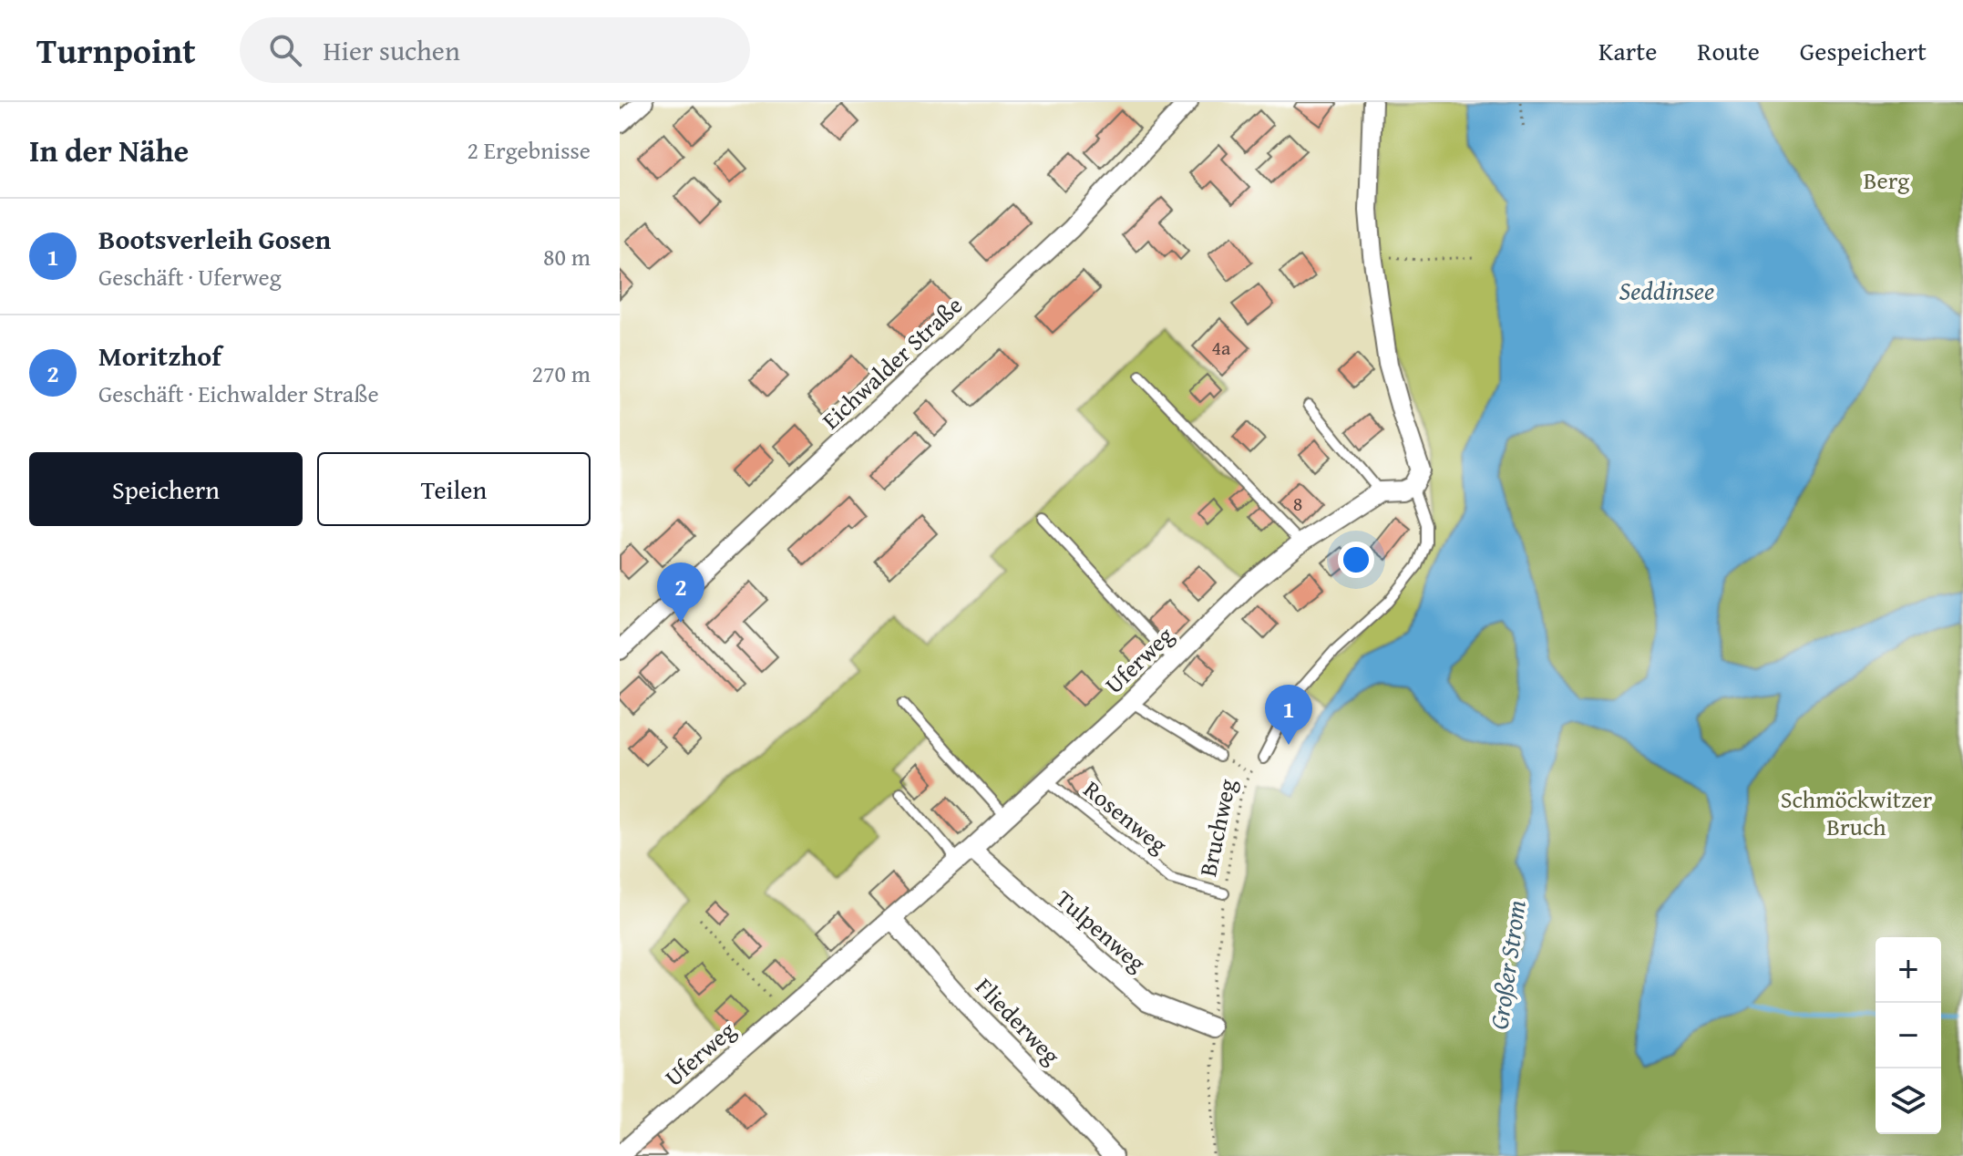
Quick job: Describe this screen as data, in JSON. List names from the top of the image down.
{
  "streets": {
    "street": [
      "Eichwalder Straße",
      "Uferweg",
      "Tulpenweg",
      "Fliederweg"
    ],
    "lane": ["Rosenweg", "Bruchweg"]
  },
  "crossings": [
    ["Uferweg", "Rosenweg"],
    ["Uferweg", "Bruchweg"],
    ["Uferweg", "Tulpenweg"],
    ["Uferweg", "Fliederweg"],
    ["Rosenweg", "Bruchweg"],
    ["Bruchweg", "Tulpenweg"]
  ],
  "water": ["Seddinsee", "Großer Strom"],
  "parks": ["Berg", "Schmöckwitzer Bruch"],
  "house_numbers": ["4a", "8"],
  "page": {
    "header": "Turnpoint",
    "search": "Hier suchen",
    "nav": ["Karte", "Route", "Gespeichert"],
    "heading": ["In der Nähe", "2 Ergebnisse"],
    "list": [
      {
        "mark": "1",
        "name": "Bootsverleih Gosen",
        "note": "Geschäft · Uferweg",
        "value": "80 m"
      },
      {
        "mark": "2",
        "name": "Moritzhof",
        "note": "Geschäft · Eichwalder Straße",
        "value": "270 m"
      }
    ],
    "buttons": ["Speichern", "Teilen"],
    "pins": ["2", "1"],
    "map_buttons": ["+", "−"]
  }
}
